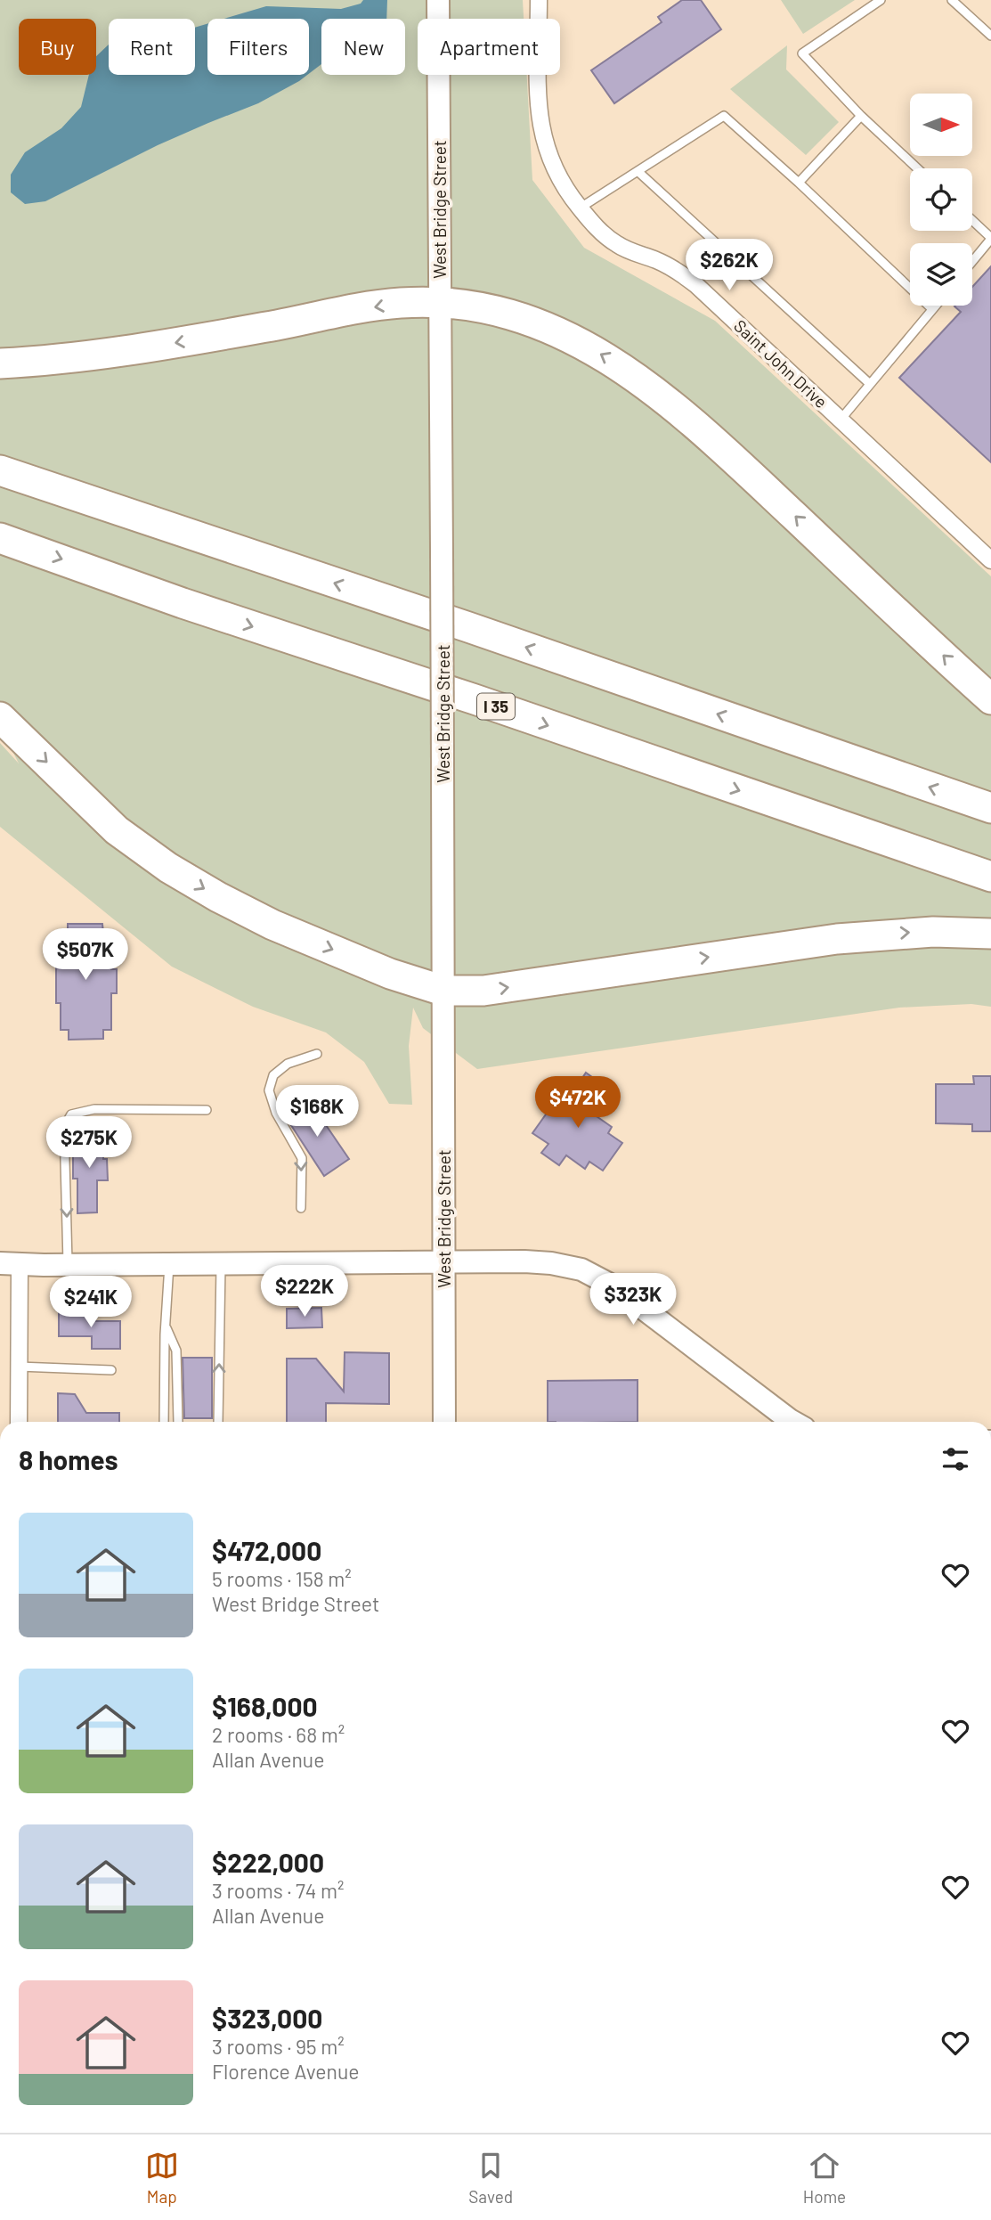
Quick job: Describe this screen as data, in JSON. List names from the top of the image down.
{
  "streets": {
    "highway": ["I 35"],
    "main road": ["West Bridge Street"],
    "street": ["Saint John Drive"]
  },
  "north": "right",
  "page": {
    "chip": [
      "Buy",
      "Rent",
      "Filters",
      "New",
      "Apartment"
    ],
    "price": [
      "$262K",
      "$507K",
      "$472K",
      "$168K",
      "$275K",
      "$222K",
      "$323K",
      "$241K"
    ],
    "heading": "8 homes",
    "list": [
      {
        "name": "$472,000",
        "note": "5 rooms · 158 m² · West Bridge Street"
      },
      {
        "name": "$168,000",
        "note": "2 rooms · 68 m² · Allan Avenue"
      },
      {
        "name": "$222,000",
        "note": "3 rooms · 74 m² · Allan Avenue"
      },
      {
        "name": "$323,000",
        "note": "3 rooms · 95 m² · Florence Avenue"
      }
    ],
    "tabs": ["Map", "Saved", "Home"]
  }
}
